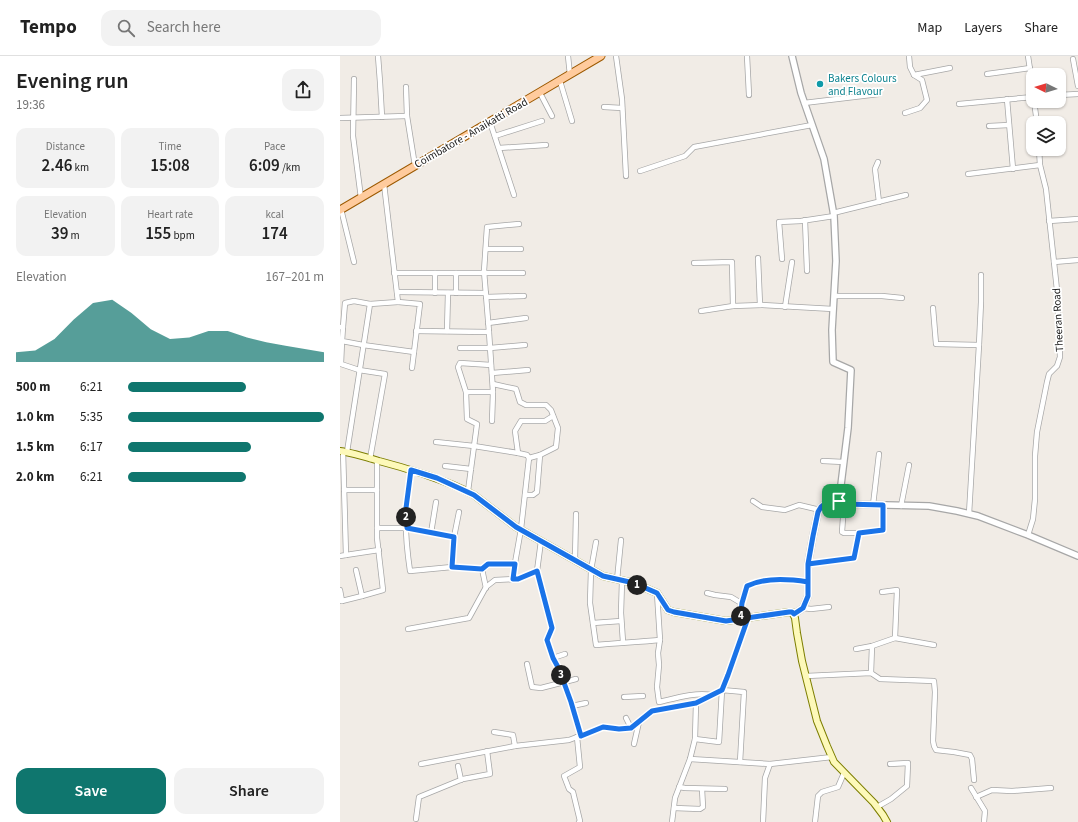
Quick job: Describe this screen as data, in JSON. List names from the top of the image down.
{
  "streets": {
    "main road": ["Coimbatore - Anaikatti Road"],
    "street": ["Theeran Road"]
  },
  "places": ["Bakers Colours and Flavour"],
  "north": "left",
  "page": {
    "header": "Tempo",
    "search": "Search here",
    "nav": ["Map", "Layers", "Share"],
    "heading": ["Evening run", "19:36"],
    "stats": [
      ["Distance", "2.46 km"],
      ["Time", "15:08"],
      ["Pace", "6:09 /km"],
      ["Elevation", "39 m"],
      ["Heart rate", "155 bpm"],
      ["kcal", "174"]
    ],
    "chart": ["Elevation", "167–201 m"],
    "list": [
      {
        "name": "500 m",
        "note": "6:21"
      },
      {
        "name": "1.0 km",
        "note": "5:35"
      },
      {
        "name": "1.5 km",
        "note": "6:17"
      },
      {
        "name": "2.0 km",
        "note": "6:21"
      }
    ],
    "pins": [
      "2",
      "1",
      "4",
      "3"
    ],
    "buttons": ["Save", "Share"]
  }
}
